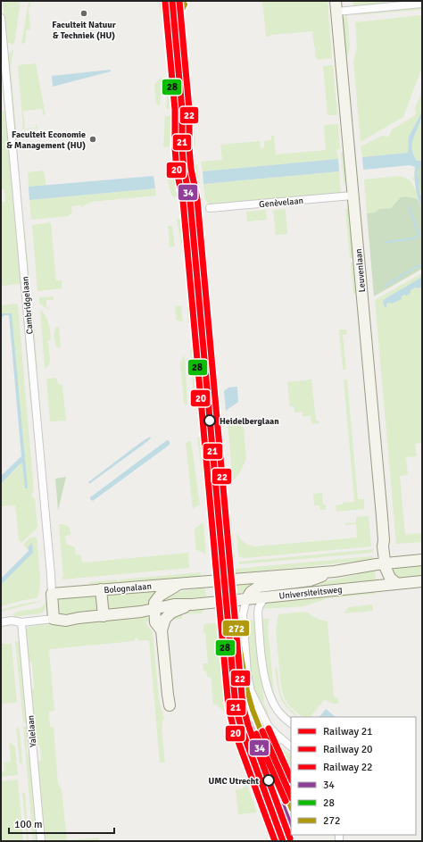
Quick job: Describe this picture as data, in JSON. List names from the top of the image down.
{
  "streets": {
    "street": [
      "Genèvelaan",
      "Leuvenlaan",
      "Cambridgelaan",
      "Bolognalaan",
      "Universiteitsweg",
      "Yalelaan"
    ]
  },
  "crossings": [
    ["Genèvelaan", "Leuvenlaan"],
    ["Leuvenlaan", "Universiteitsweg"],
    ["Cambridgelaan", "Bolognalaan"],
    ["Bolognalaan", "Universiteitsweg"]
  ],
  "places": [
    "Faculteit Natuur & Techniek (HU)",
    "Faculteit Economie & Management (HU)",
    "Heidelberglaan",
    "UMC Utrecht"
  ],
  "lines": [
    "rail line 21",
    "rail line 22",
    "transit line 34",
    "transit line 28",
    "rail line 20",
    "transit line 272"
  ],
  "legend": [
    "Railway 21",
    "Railway 20",
    "Railway 22",
    "34",
    "28",
    "272"
  ],
  "scale_bar": "100 m"
}
